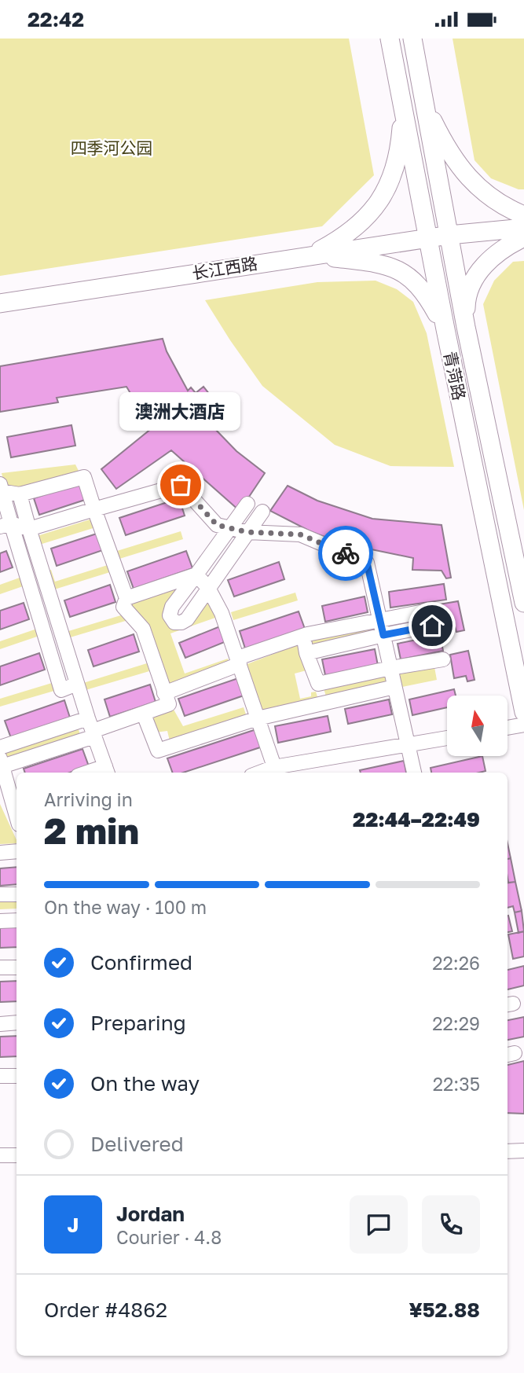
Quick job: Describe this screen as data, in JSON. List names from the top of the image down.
{
  "streets": {
    "main road": ["长江西路", "青菏路"]
  },
  "crossings": [
    ["长江西路", "青菏路"]
  ],
  "parks": ["四季河公园"],
  "places": ["澳洲大酒店"],
  "north": "top",
  "page": {
    "status": "22:42",
    "bubble": "澳洲大酒店",
    "heading": ["2 min", "Arriving in", "22:44–22:49"],
    "panel": [
      "Jordan",
      "Courier · 4.8",
      "Order #4862",
      "¥52.88"
    ],
    "bar": "On the way · 100 m",
    "list": [
      ["Confirmed", "22:26"],
      ["Preparing", "22:29"],
      ["On the way", "22:35"],
      "Delivered"
    ],
    "round": "J"
  }
}
